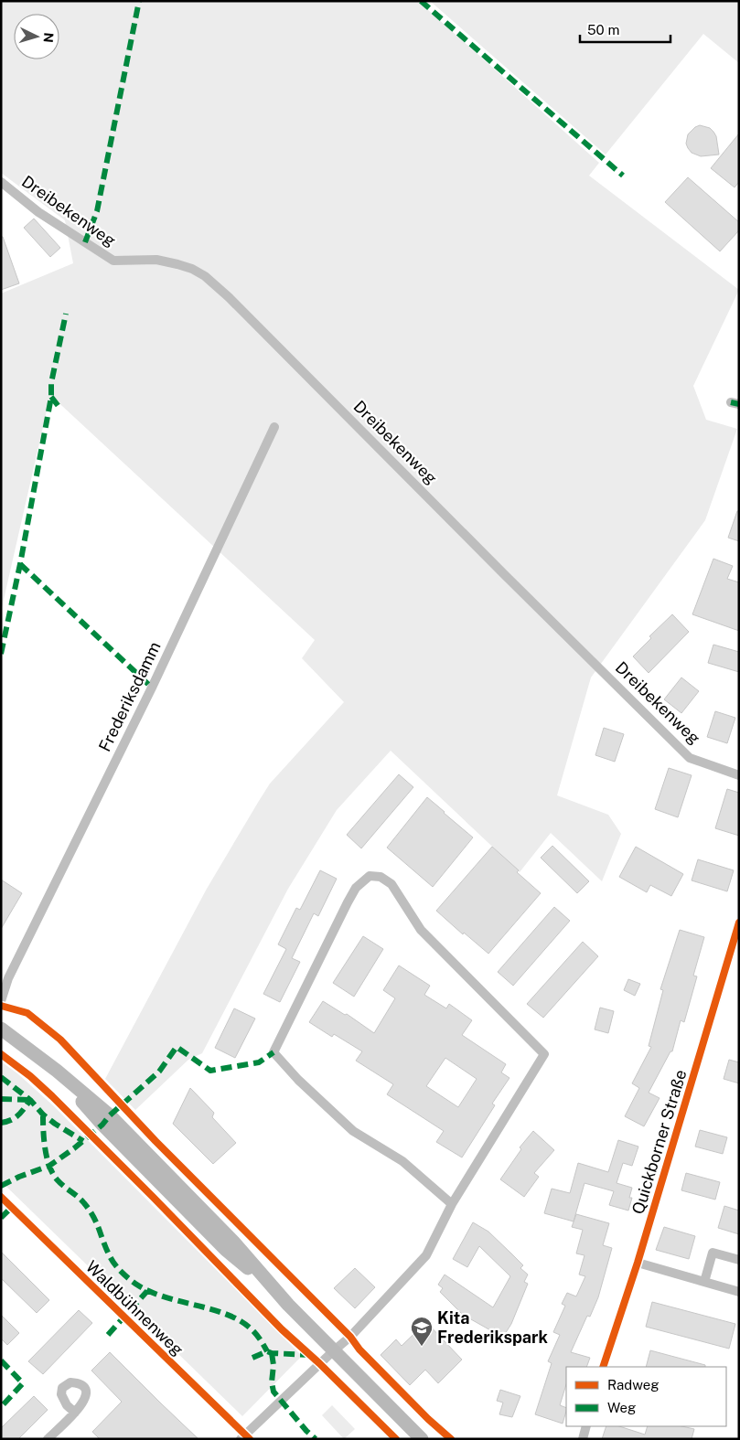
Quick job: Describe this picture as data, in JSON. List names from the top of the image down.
{
  "streets": {
    "street": ["Dreibekenweg", "Frederiksdamm", "Quickborner Straße"],
    "cycle path": ["Waldbühnenweg"]
  },
  "places": {
    "school or university": ["Kita Frederikspark"]
  },
  "legend": ["Radweg", "Weg"],
  "scale_bar": "50 m",
  "north": "right"
}
